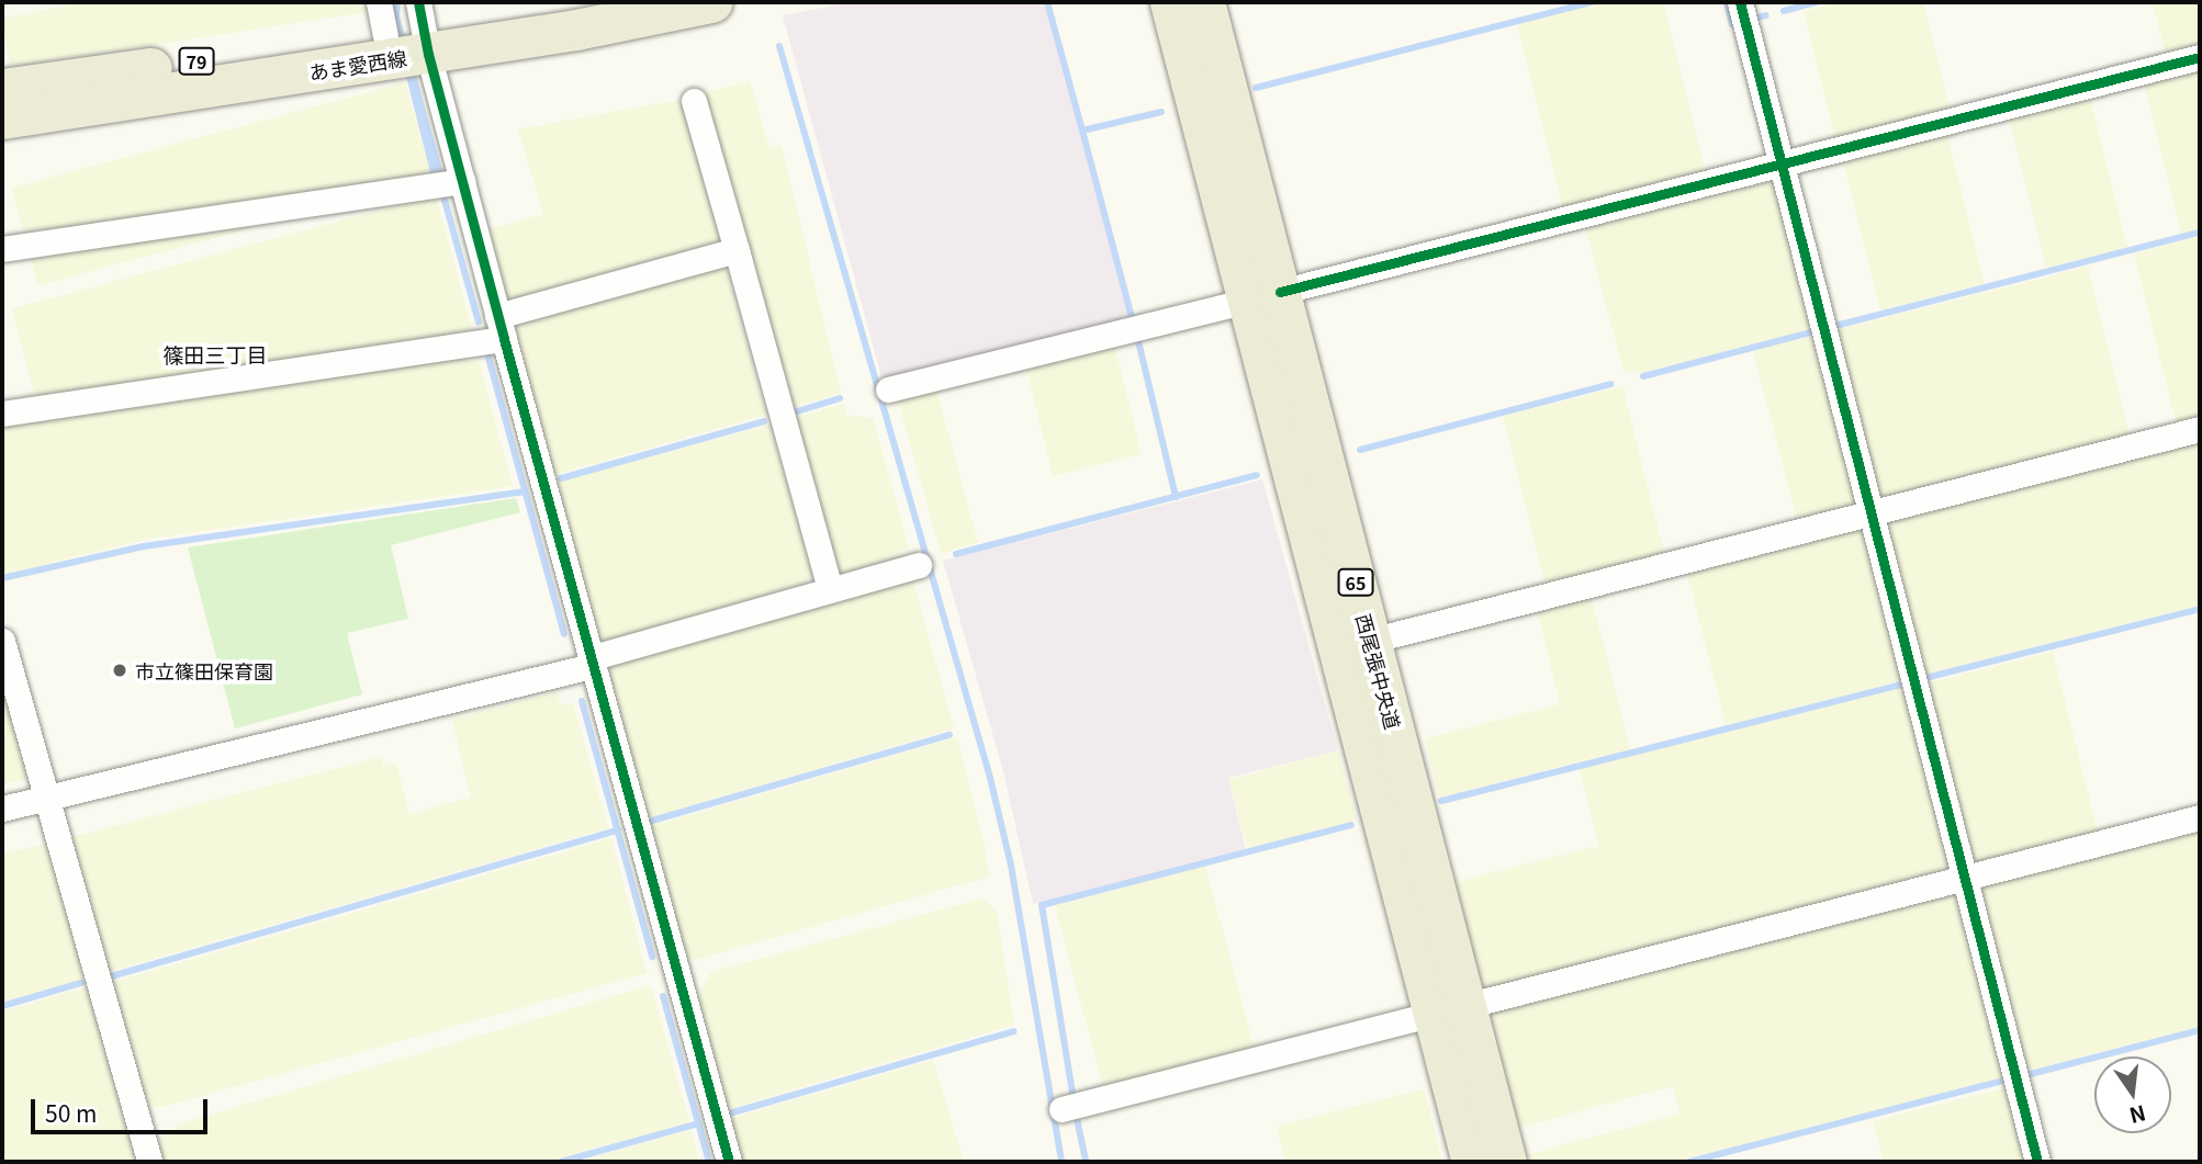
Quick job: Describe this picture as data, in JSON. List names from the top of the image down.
{
  "streets": {
    "main road": [
      "79",
      "あま愛西線",
      "65",
      "西尾張中央道"
    ]
  },
  "districts": ["篠田三丁目"],
  "places": ["市立篠田保育園"],
  "scale_bar": "50 m",
  "north": "bottom"
}
